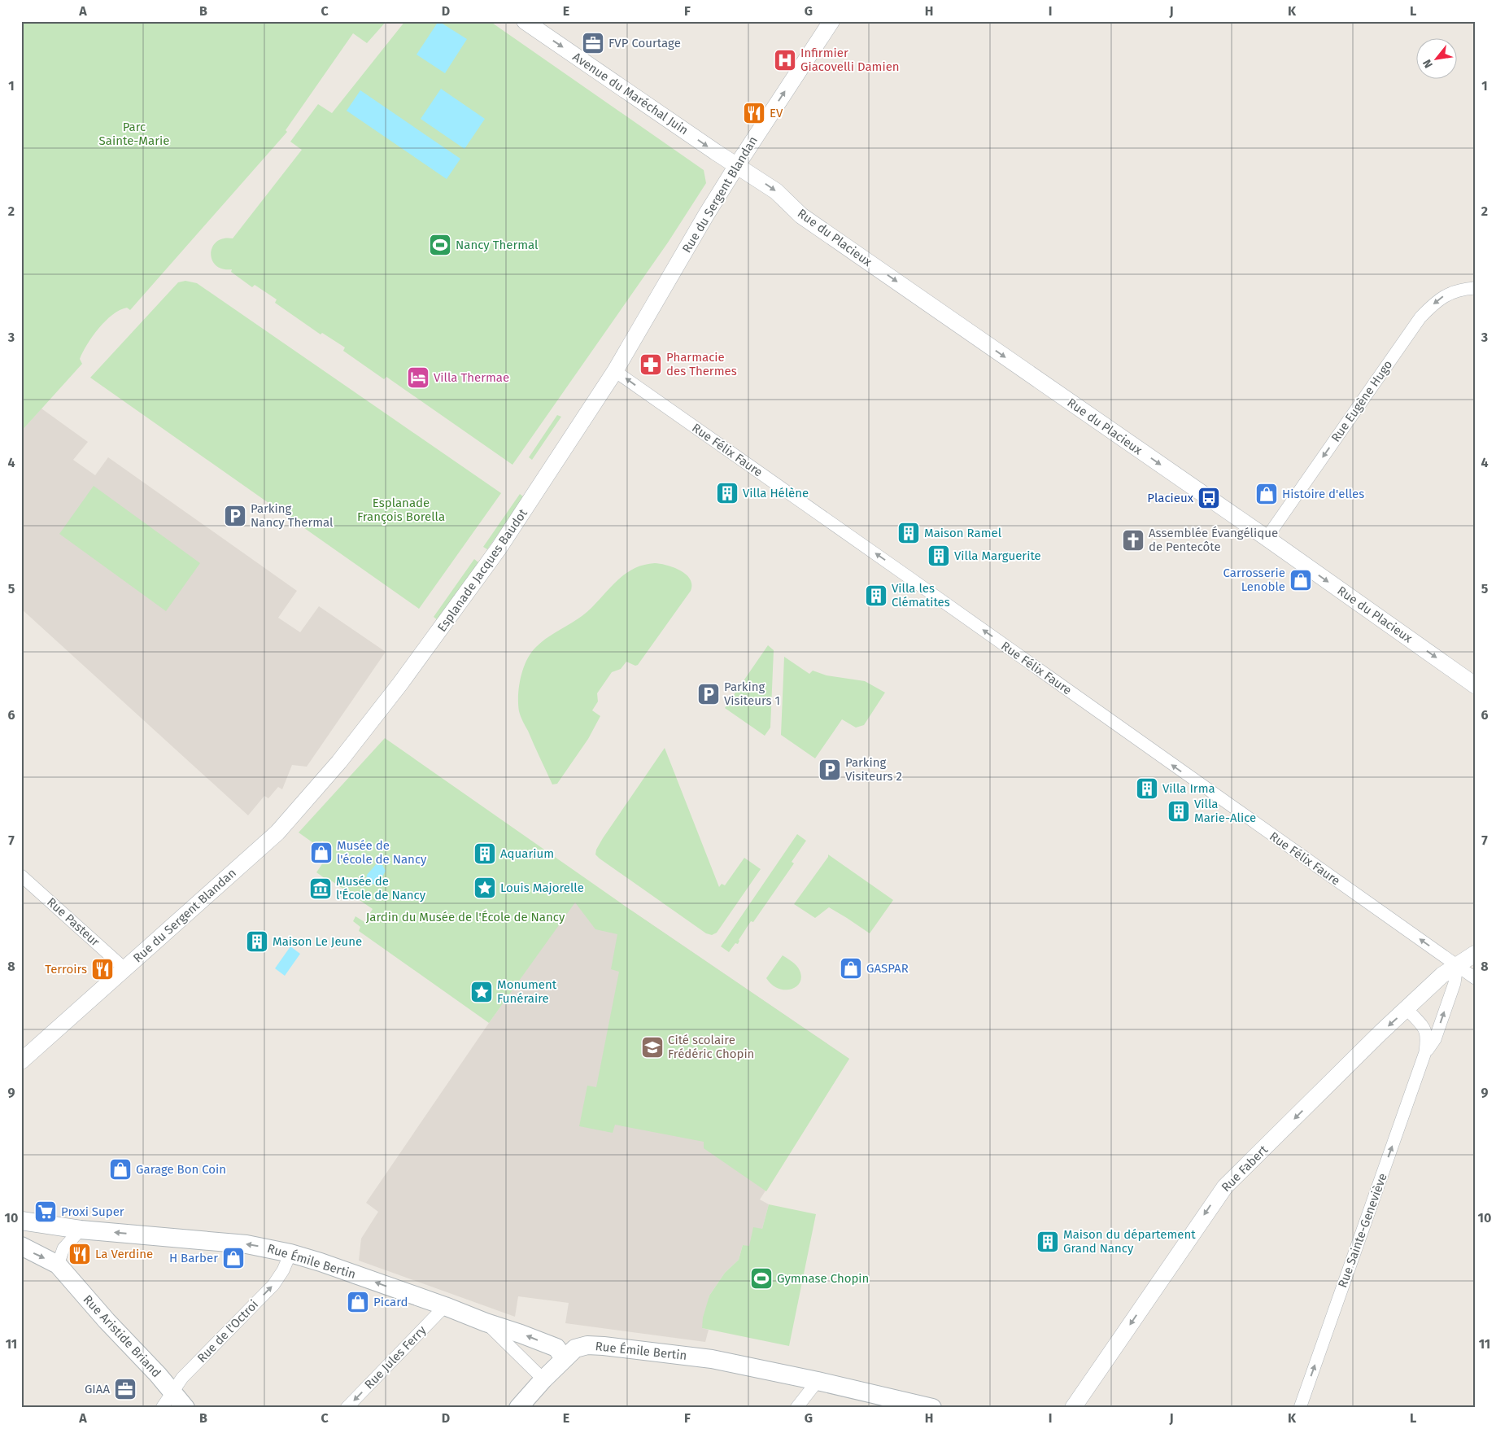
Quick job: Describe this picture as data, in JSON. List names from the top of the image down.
{
  "streets": {
    "main road": ["Rue Émile Bertin", "Rue Aristide Briand"],
    "street": [
      "Avenue du Maréchal Juin",
      "Rue du Sergent Blandan",
      "Rue du Placieux",
      "Rue Eugène Hugo",
      "Rue Félix Faure",
      "Esplanade Jacques Baudot",
      "Rue Pasteur",
      "Rue Fabert",
      "Rue Sainte-Geneviève",
      "Rue de l'Octroi",
      "Rue Jules Ferry"
    ]
  },
  "crossings": [
    ["Avenue du Maréchal Juin", "Rue du Sergent Blandan"],
    ["Avenue du Maréchal Juin", "Rue du Placieux"],
    ["Rue du Sergent Blandan", "Rue du Placieux"],
    ["Rue du Sergent Blandan", "Rue Félix Faure"],
    ["Rue du Sergent Blandan", "Esplanade Jacques Baudot"],
    ["Rue du Sergent Blandan", "Rue Pasteur"],
    ["Rue du Placieux", "Rue Eugène Hugo"],
    ["Rue Félix Faure", "Esplanade Jacques Baudot"],
    ["Rue Félix Faure", "Rue Fabert"],
    ["Rue Félix Faure", "Rue Sainte-Geneviève"],
    ["Rue Fabert", "Rue Sainte-Geneviève"],
    ["Rue Émile Bertin", "Rue de l'Octroi"],
    ["Rue Émile Bertin", "Rue Jules Ferry"],
    ["Rue de l'Octroi", "Rue Aristide Briand"]
  ],
  "one_way": [
    "Avenue du Maréchal Juin",
    "Rue du Placieux",
    "Rue Eugène Hugo",
    "Rue Félix Faure",
    "Rue Fabert",
    "Rue Sainte-Geneviève",
    "Rue Émile Bertin",
    "Rue de l'Octroi",
    "Rue Jules Ferry"
  ],
  "parks": ["Parc Sainte-Marie", "Esplanade François Borella", "Jardin du Musée de l'École de Nancy"],
  "places": {
    "office": ["FVP Courtage", "GIAA"],
    "hospital": ["Infirmier Giacovelli Damien"],
    "restaurant": ["EV", "Terroirs", "La Verdine"],
    "sports": ["Nancy Thermal", "Gymnase Chopin"],
    "pharmacy": ["Pharmacie des Thermes"],
    "hotel": ["Villa Thermae"],
    "building": [
      "Villa Hélène",
      "Maison Ramel",
      "Villa Marguerite",
      "Villa les Clématites",
      "Villa Irma",
      "Villa Marie-Alice",
      "Aquarium",
      "Maison Le Jeune",
      "Maison du département Grand Nancy"
    ],
    "shop": [
      "Histoire d'elles",
      "Carrosserie Lenoble",
      "Musée de l'école de Nancy",
      "GASPAR",
      "Garage Bon Coin",
      "H Barber",
      "Picard"
    ],
    "bus stop": ["Placieux"],
    "parking": ["Parking Nancy Thermal", "Parking Visiteurs 1", "Parking Visiteurs 2"],
    "church": ["Assemblée Évangélique de Pentecôte"],
    "place": ["Louis Majorelle", "Monument Funéraire"],
    "museum": ["Musée de l'École de Nancy"],
    "school or university": ["Cité scolaire Frédéric Chopin"],
    "supermarket": ["Proxi Super"]
  },
  "north": "bottom left",
  "grid": {
    "columns": [
      "A",
      "B",
      "C",
      "D",
      "E",
      "F",
      "G",
      "H",
      "I",
      "J",
      "K",
      "L"
    ],
    "rows": [
      "1",
      "2",
      "3",
      "4",
      "5",
      "6",
      "7",
      "8",
      "9",
      "10",
      "11"
    ]
  }
}
